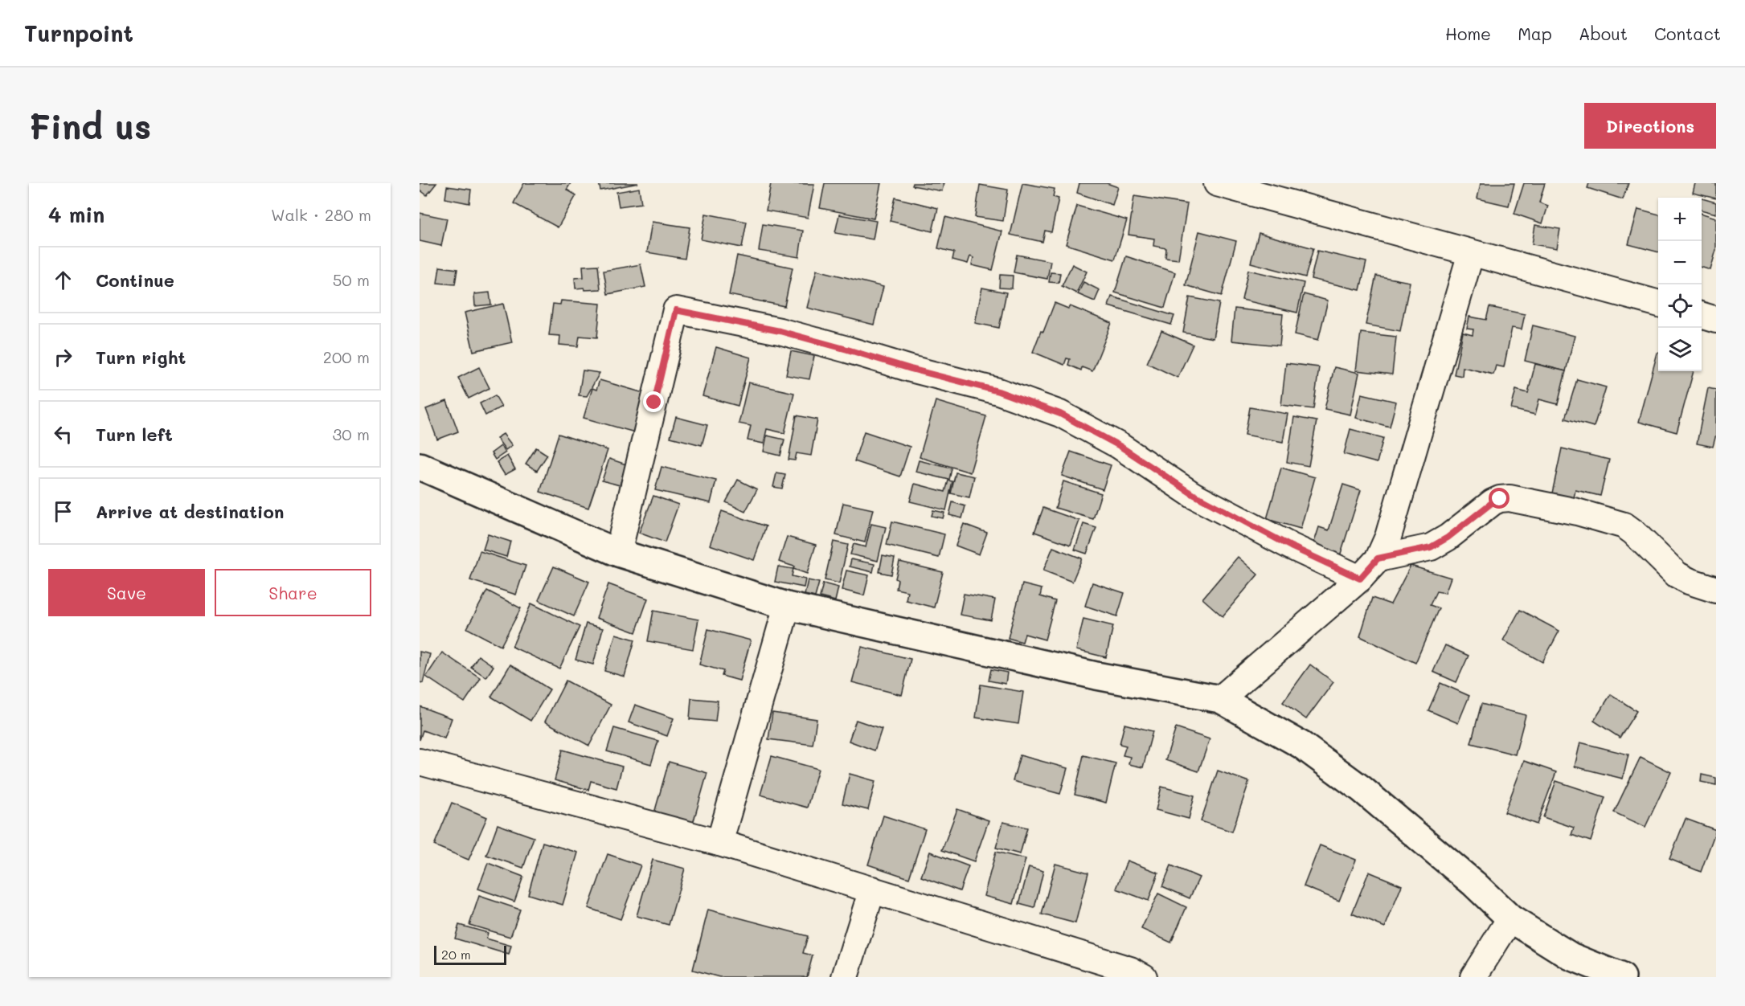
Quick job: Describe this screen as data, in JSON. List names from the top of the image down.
{
  "scale_bar": "20 m",
  "page": {
    "header": "Turnpoint",
    "nav": [
      "Home",
      "Map",
      "About",
      "Contact"
    ],
    "buttons": [
      "Directions",
      ["Save", "Share"]
    ],
    "title": "Find us",
    "heading": ["4 min", "Walk · 280 m"],
    "map_buttons": ["+", "−"],
    "list": [
      ["Continue", "50 m"],
      ["Turn right", "200 m"],
      ["Turn left", "30 m"],
      "Arrive at destination"
    ],
    "scale": "20 m"
  }
}
